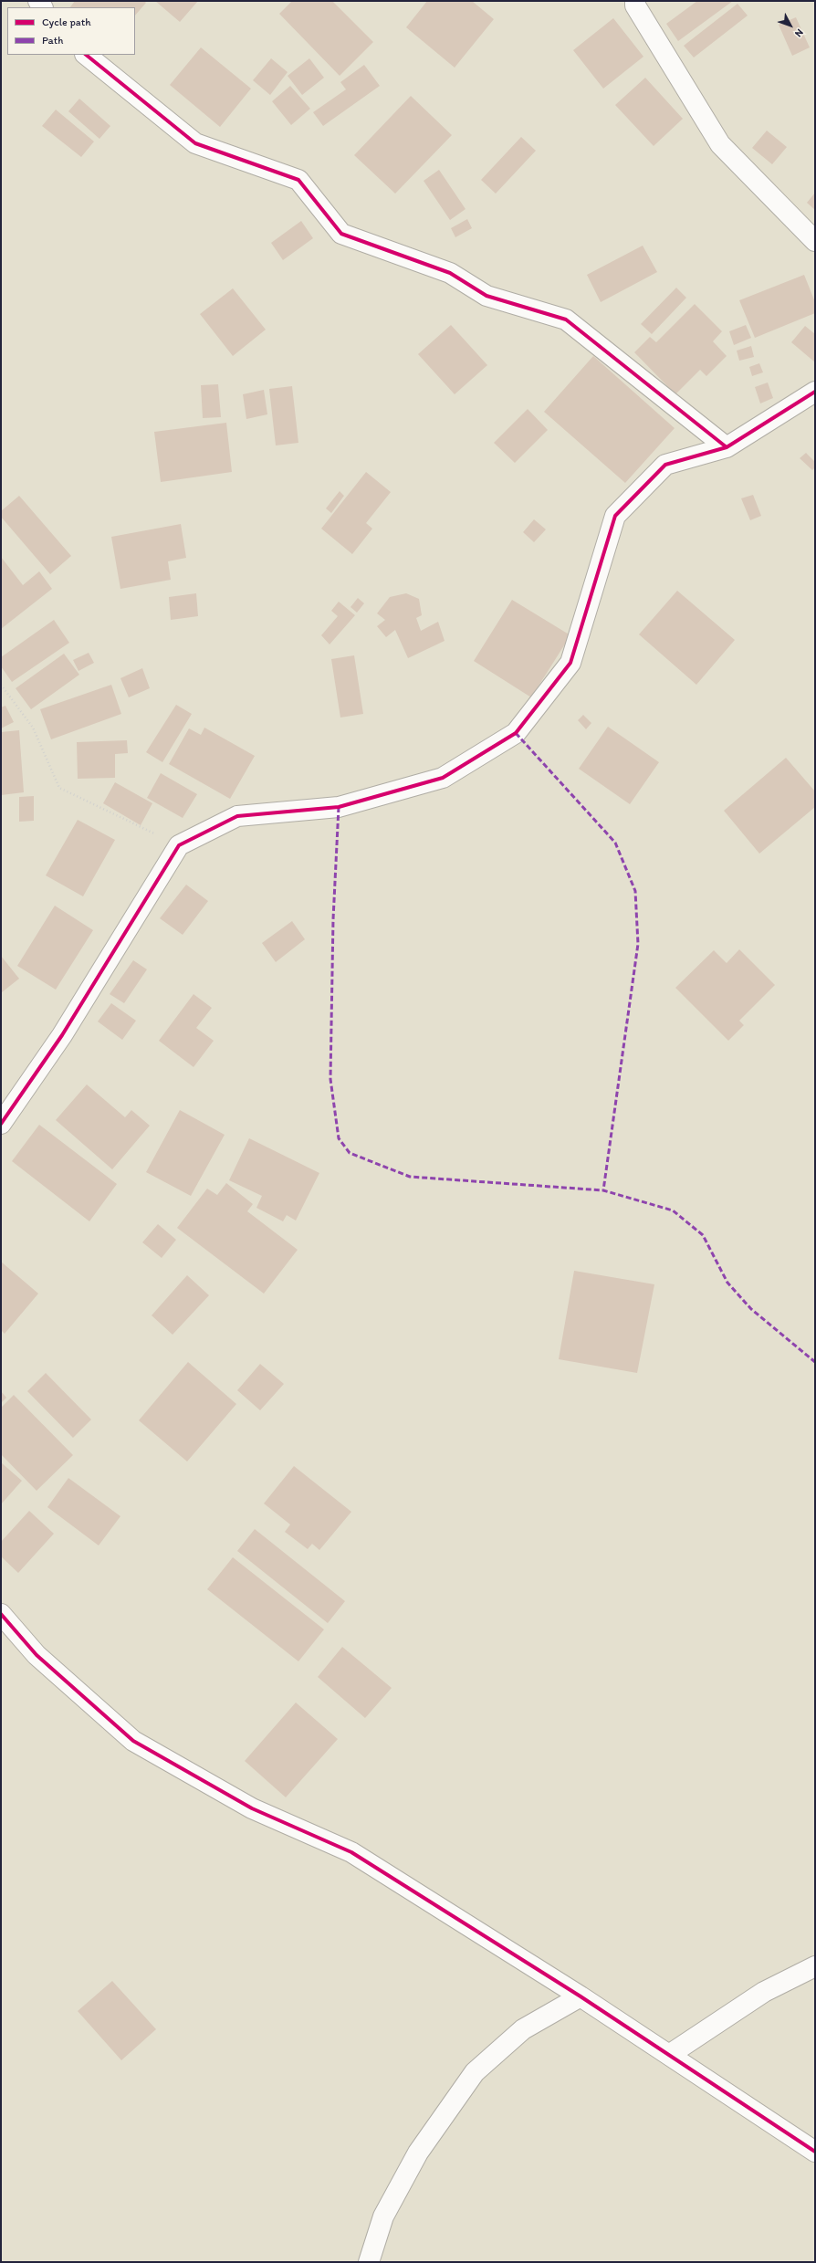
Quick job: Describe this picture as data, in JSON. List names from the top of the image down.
{
  "legend": ["Cycle path", "Path"],
  "north": "bottom right"
}
